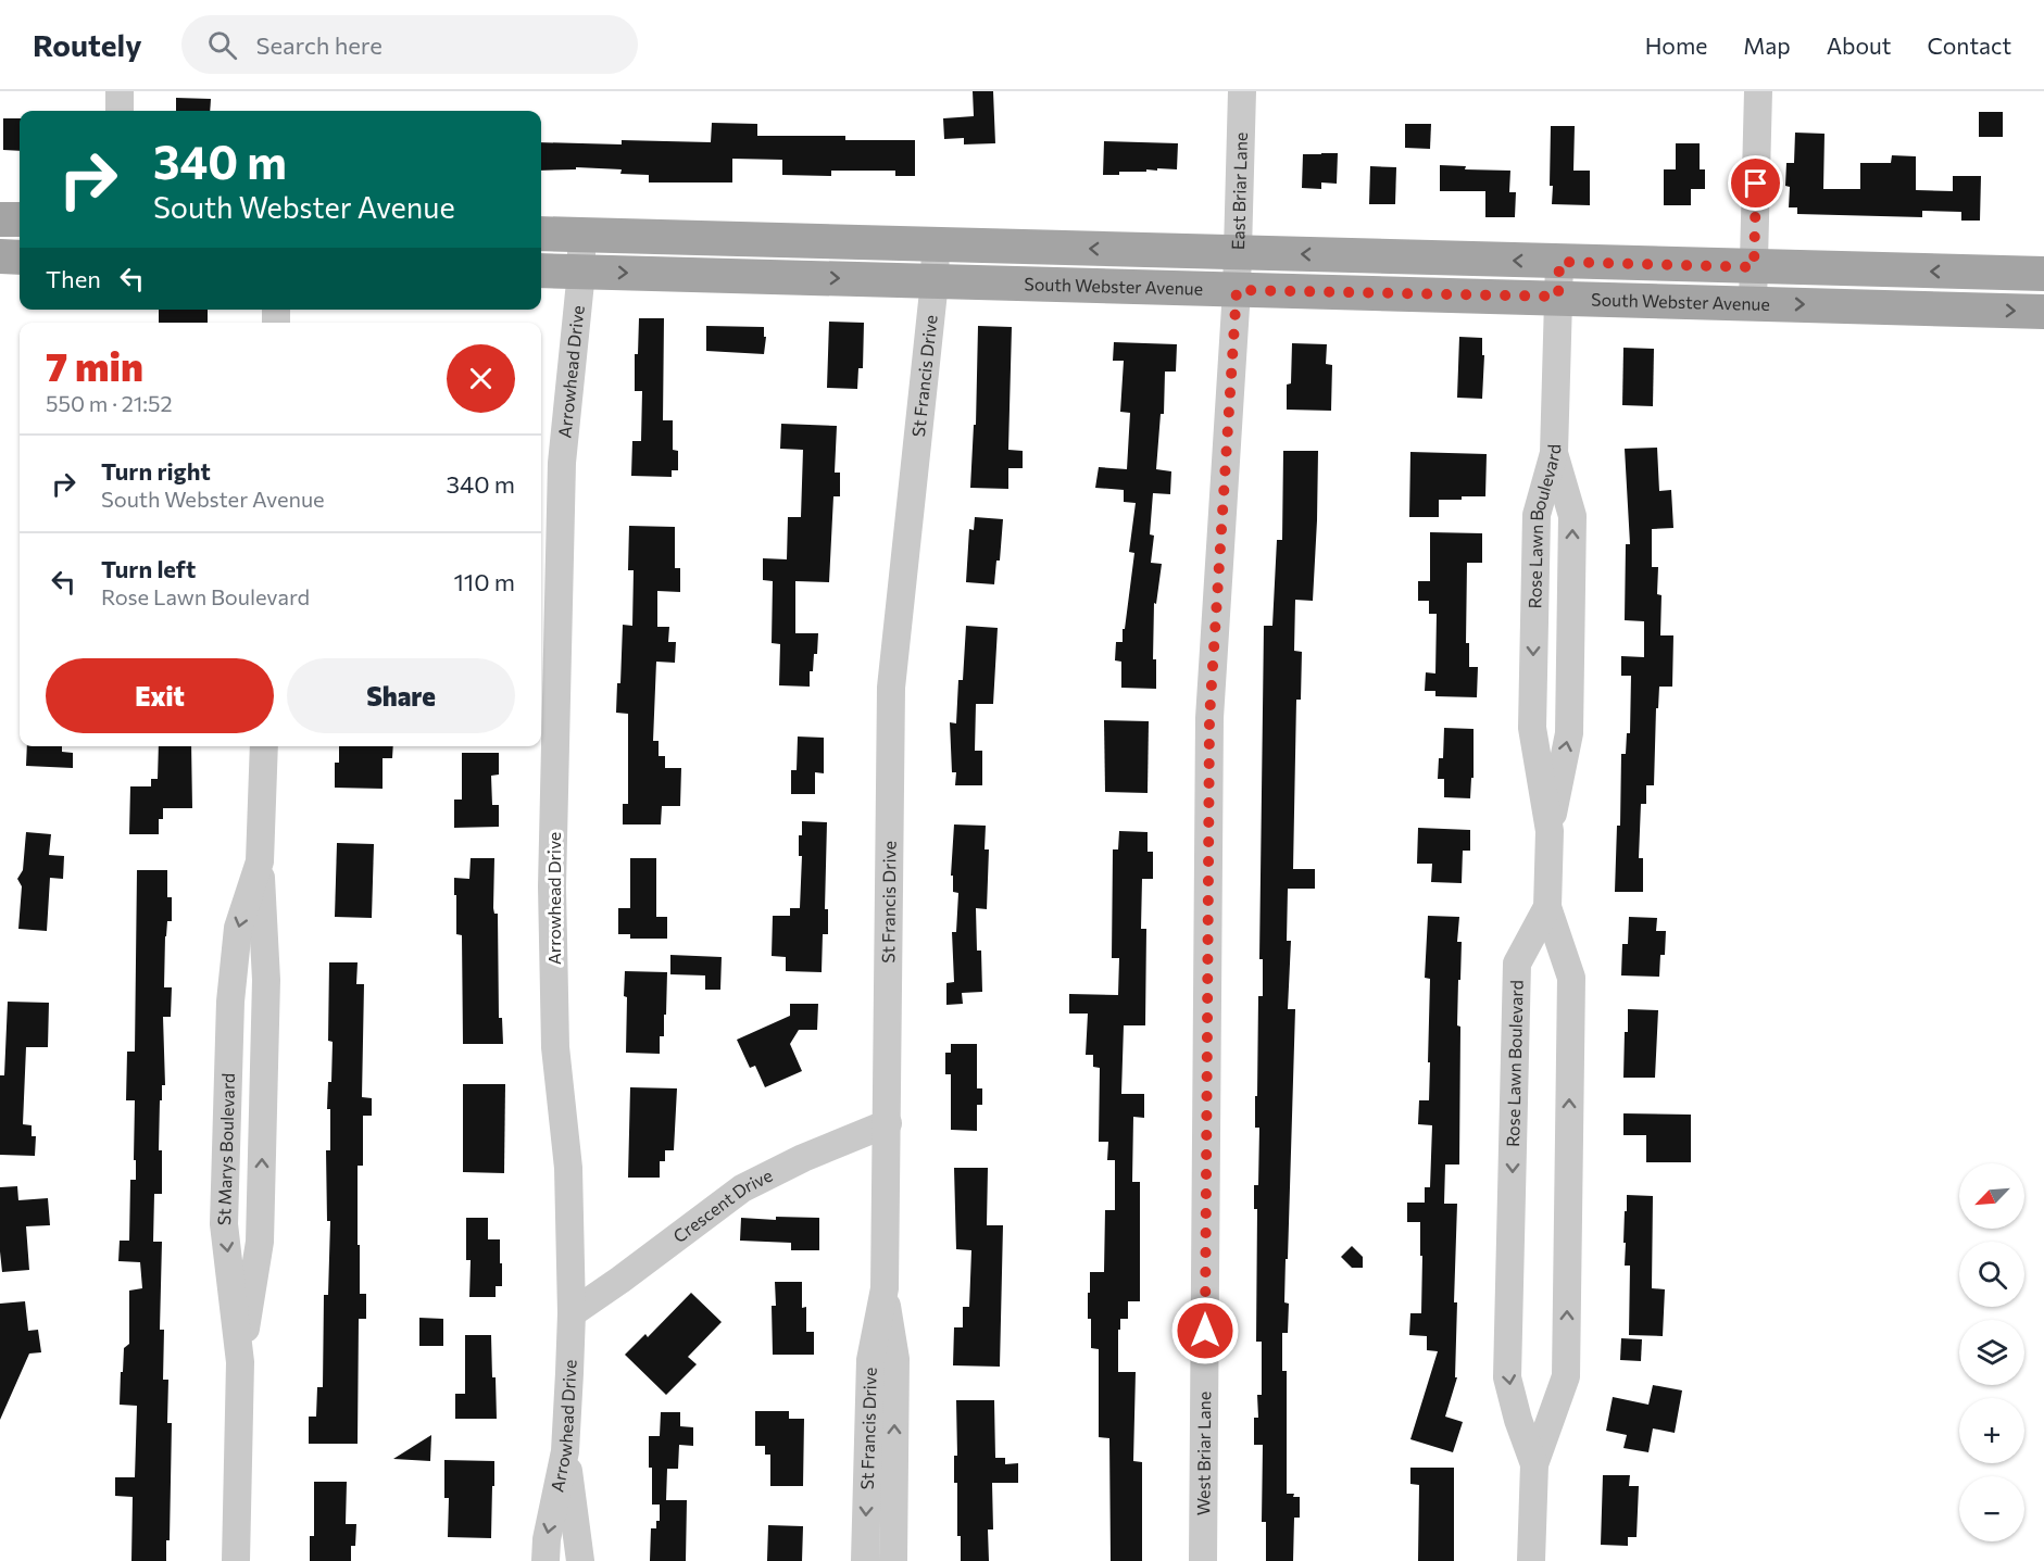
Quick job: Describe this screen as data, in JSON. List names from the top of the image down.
{
  "streets": {
    "main road": ["South Webster Avenue"],
    "street": [
      "East Briar Lane",
      "Arrowhead Drive",
      "St Francis Drive",
      "Rose Lawn Boulevard",
      "St Marys Boulevard",
      "Crescent Drive",
      "West Briar Lane"
    ]
  },
  "crossings": [
    ["East Briar Lane", "South Webster Avenue"],
    ["East Briar Lane", "West Briar Lane"],
    ["South Webster Avenue", "Arrowhead Drive"],
    ["South Webster Avenue", "St Francis Drive"],
    ["South Webster Avenue", "Rose Lawn Boulevard"],
    ["South Webster Avenue", "West Briar Lane"],
    ["Arrowhead Drive", "Crescent Drive"],
    ["St Francis Drive", "Crescent Drive"]
  ],
  "north": "bottom left",
  "page": {
    "header": "Routely",
    "search": "Search here",
    "nav": [
      "Home",
      "Map",
      "About",
      "Contact"
    ],
    "turn": ["340 m", "South Webster Avenue"],
    "then": "Then",
    "heading": ["7 min", "550 m · 21:52"],
    "list": [
      {
        "name": "Turn right",
        "note": "South Webster Avenue",
        "value": "340 m"
      },
      {
        "name": "Turn left",
        "note": "Rose Lawn Boulevard",
        "value": "110 m"
      }
    ],
    "buttons": ["Exit", "Share"],
    "map_buttons": ["+", "−"]
  }
}
